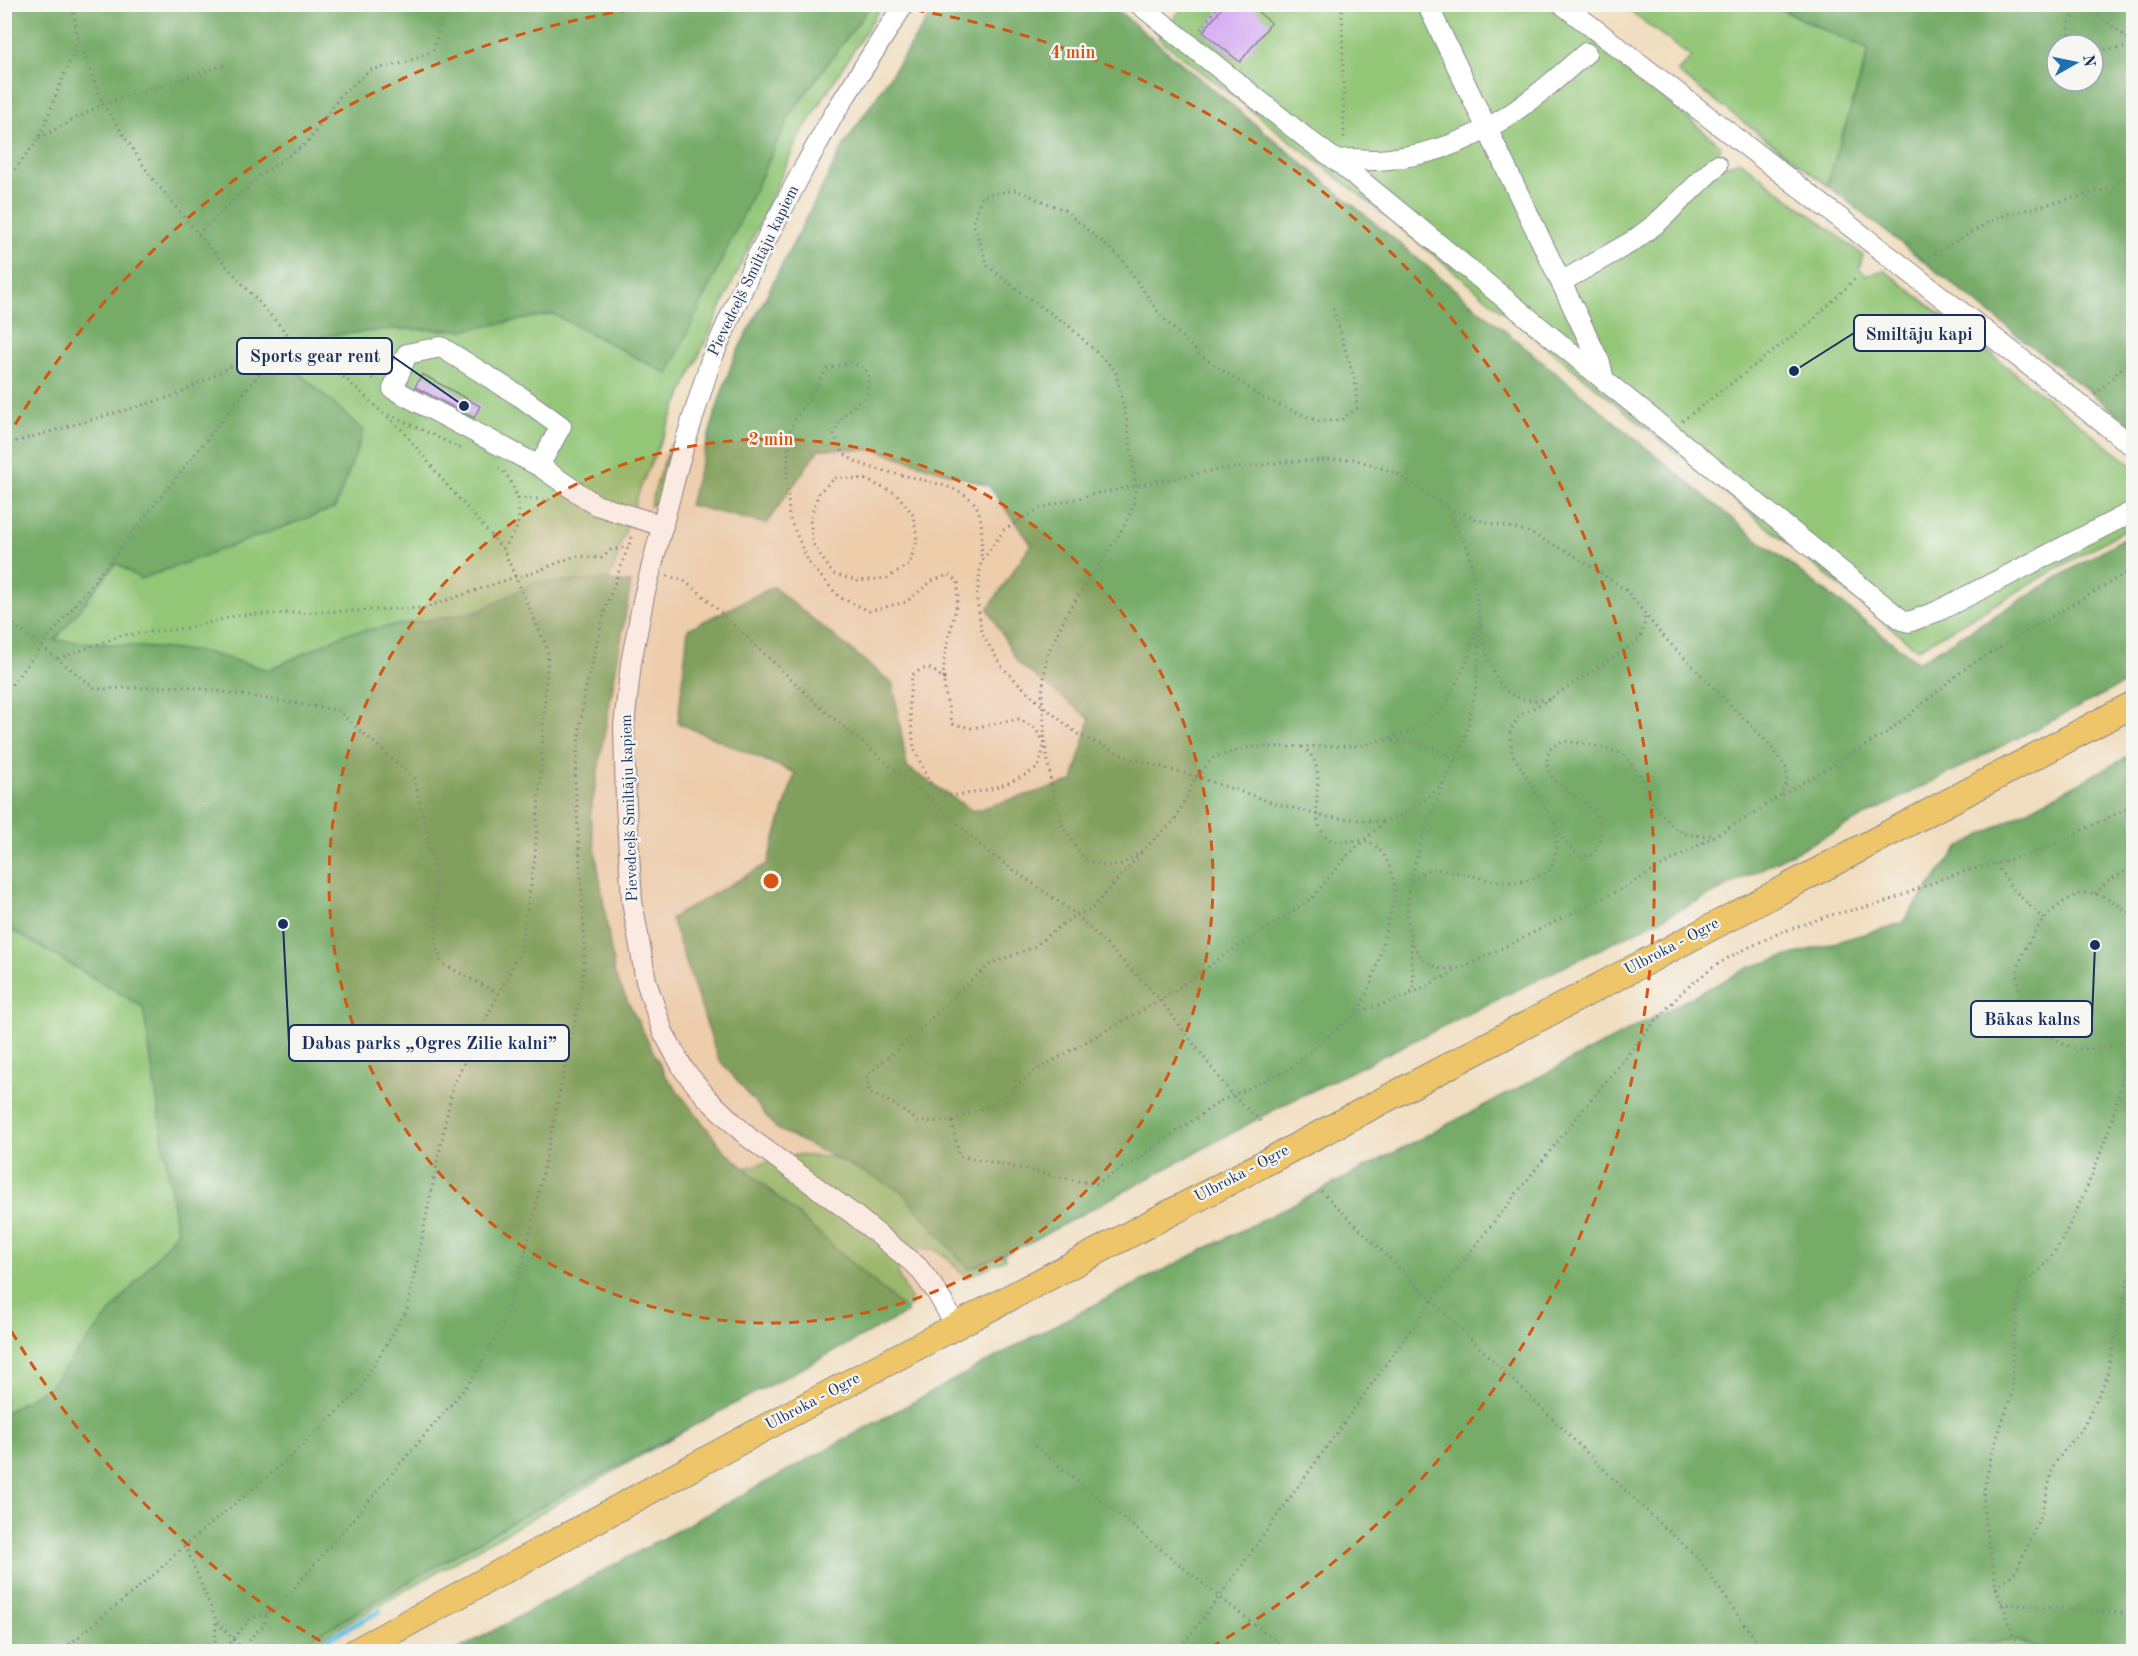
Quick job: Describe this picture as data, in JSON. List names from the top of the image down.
{
  "streets": {
    "main road": ["Ulbroka - Ogre"],
    "street": ["Pievedceļš Smiltāju kapiem"]
  },
  "crossings": [
    ["Pievedceļš Smiltāju kapiem", "Ulbroka - Ogre"]
  ],
  "places": [
    "Smiltāju kapi",
    "Sports gear rent",
    "Dabas parks „Ogres Zilie kalni”",
    "Bākas kalns"
  ],
  "north": "right",
  "rings": ["4 min", "2 min"]
}
